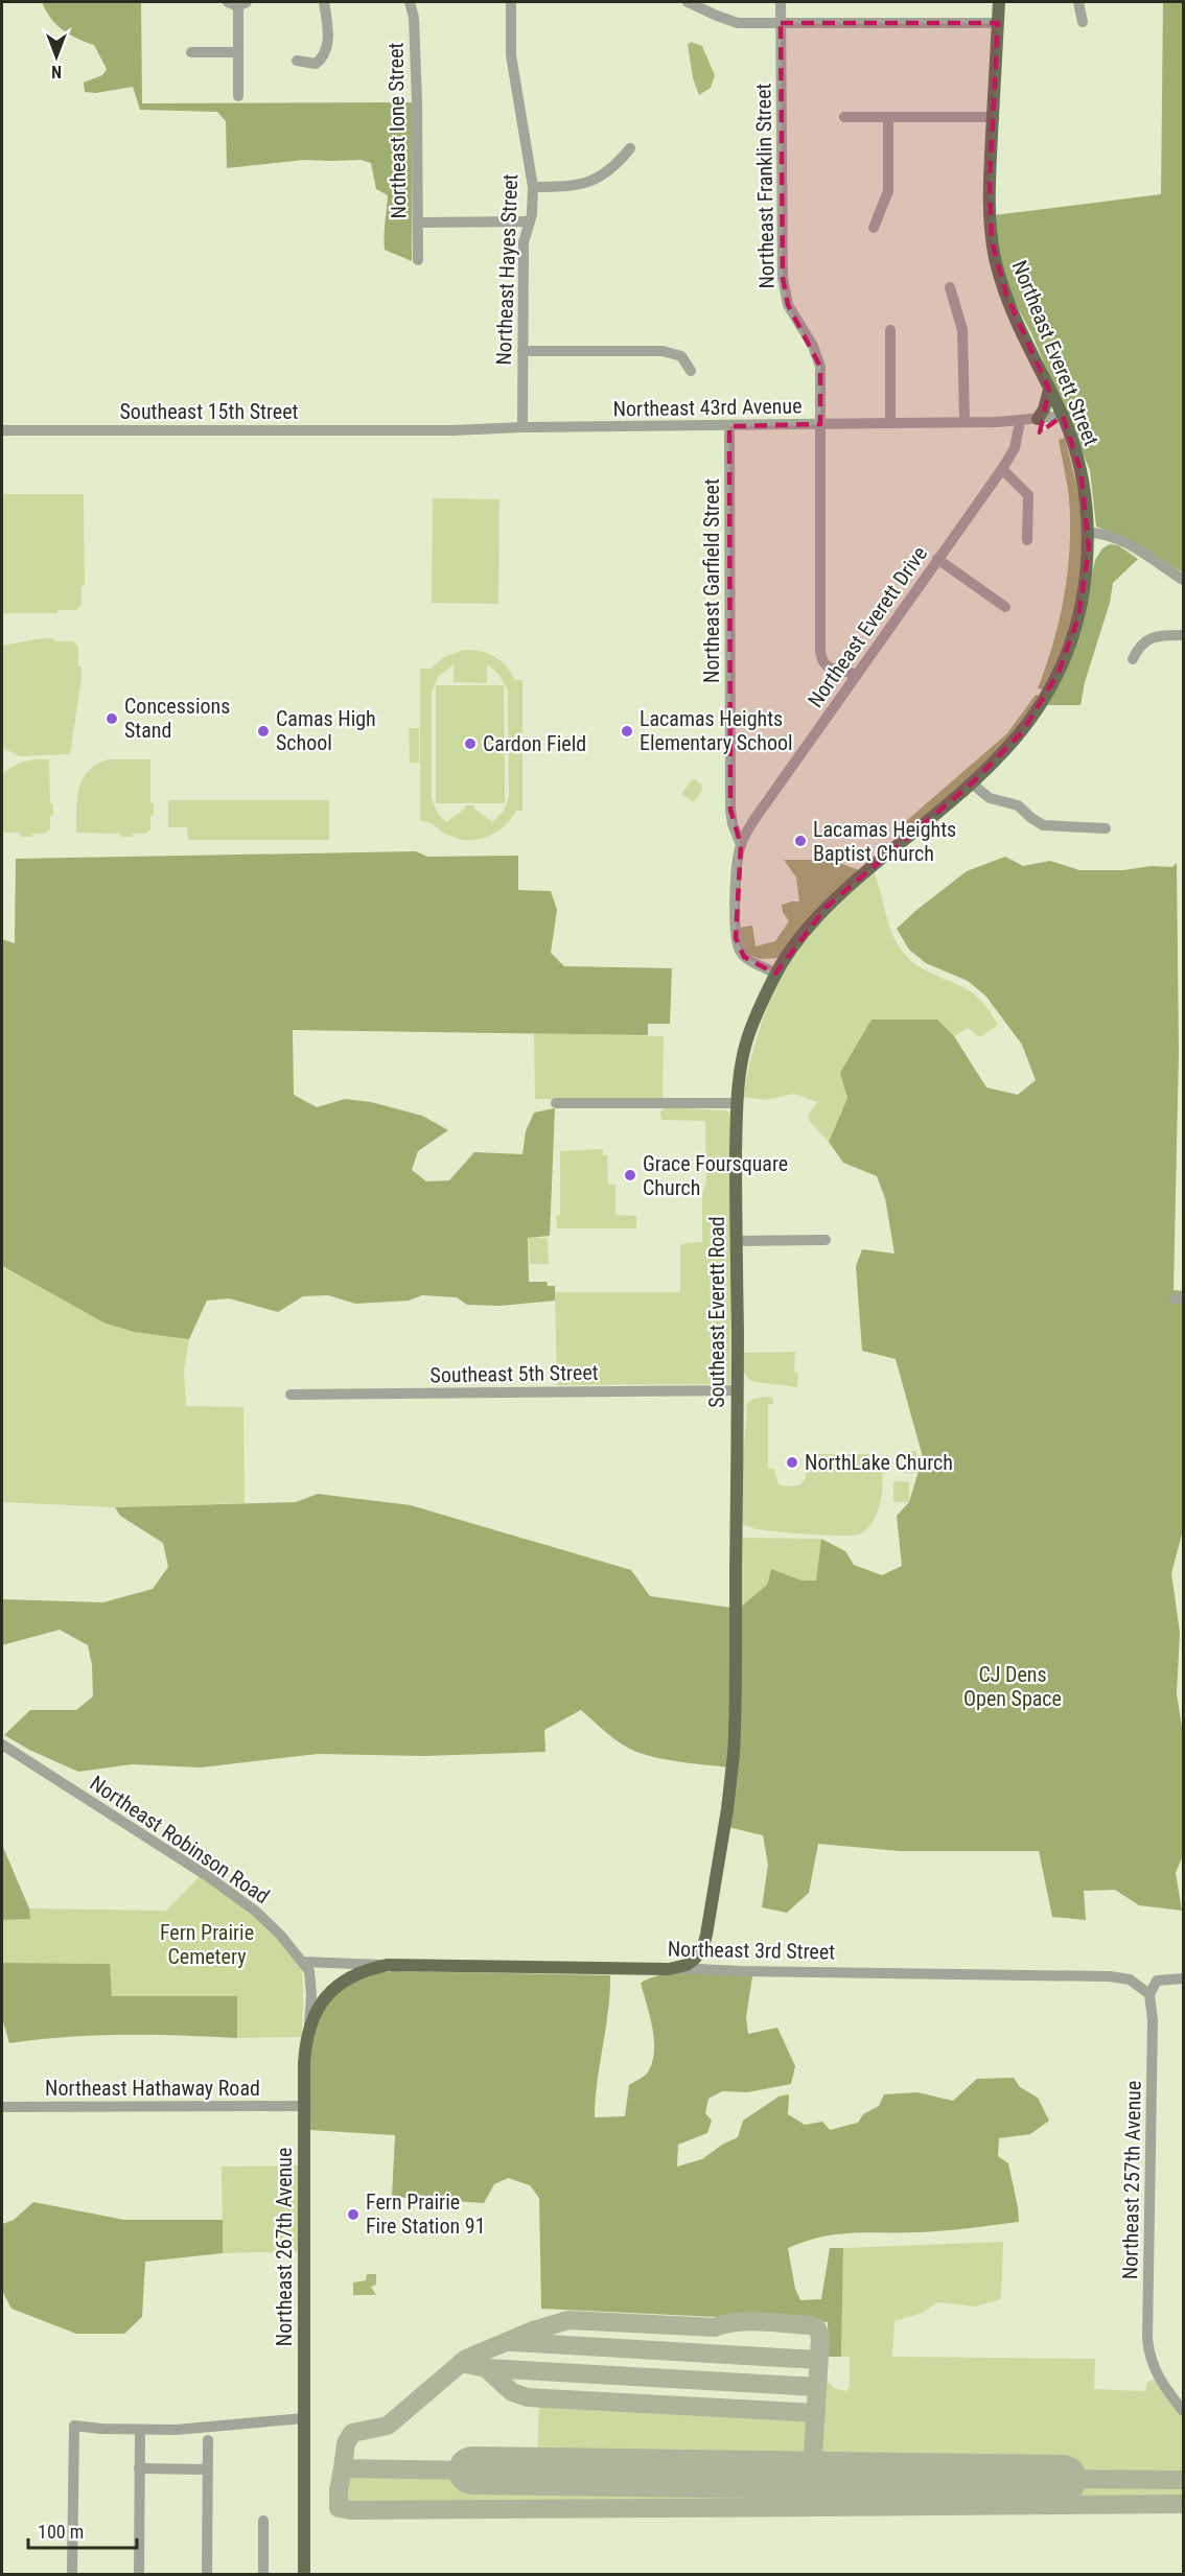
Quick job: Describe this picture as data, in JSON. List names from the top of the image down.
{
  "streets": {
    "main road": [
      "Northeast Everett Street",
      "Southeast Everett Road",
      "Northeast 3rd Street",
      "Northeast 267th Avenue"
    ],
    "street": [
      "Northeast Ione Street",
      "Northeast Franklin Street",
      "Northeast Hayes Street",
      "Northeast 43rd Avenue",
      "Southeast 15th Street",
      "Northeast Garfield Street",
      "Northeast Everett Drive",
      "Southeast 5th Street",
      "Northeast Robinson Road",
      "Northeast Hathaway Road",
      "Northeast 257th Avenue"
    ]
  },
  "crossings": [
    ["Northeast Franklin Street", "Northeast 43rd Avenue"],
    ["Northeast Franklin Street", "Northeast Everett Drive"],
    ["Northeast Hayes Street", "Northeast 43rd Avenue"],
    ["Northeast Everett Street", "Northeast 43rd Avenue"],
    ["Northeast Everett Street", "Southeast Everett Road"],
    ["Northeast 43rd Avenue", "Southeast 15th Street"],
    ["Northeast 43rd Avenue", "Northeast Garfield Street"],
    ["Northeast 43rd Avenue", "Northeast Everett Drive"],
    ["Northeast Garfield Street", "Northeast Everett Drive"],
    ["Northeast Everett Drive", "Southeast Everett Road"],
    ["Southeast Everett Road", "Southeast 5th Street"],
    ["Southeast Everett Road", "Northeast 3rd Street"],
    ["Northeast Robinson Road", "Northeast 3rd Street"],
    ["Northeast Robinson Road", "Northeast 267th Avenue"],
    ["Northeast 3rd Street", "Northeast 257th Avenue"],
    ["Northeast 3rd Street", "Northeast 267th Avenue"],
    ["Northeast Hathaway Road", "Northeast 267th Avenue"]
  ],
  "parks": ["CJ Dens Open Space", "Fern Prairie Cemetery"],
  "places": [
    "Concessions Stand",
    "Camas High School",
    "Lacamas Heights Elementary School",
    "Cardon Field",
    "Lacamas Heights Baptist Church",
    "Grace Foursquare Church",
    "NorthLake Church",
    "Fern Prairie Fire Station 91"
  ],
  "scale_bar": "100 m",
  "north": "bottom"
}
